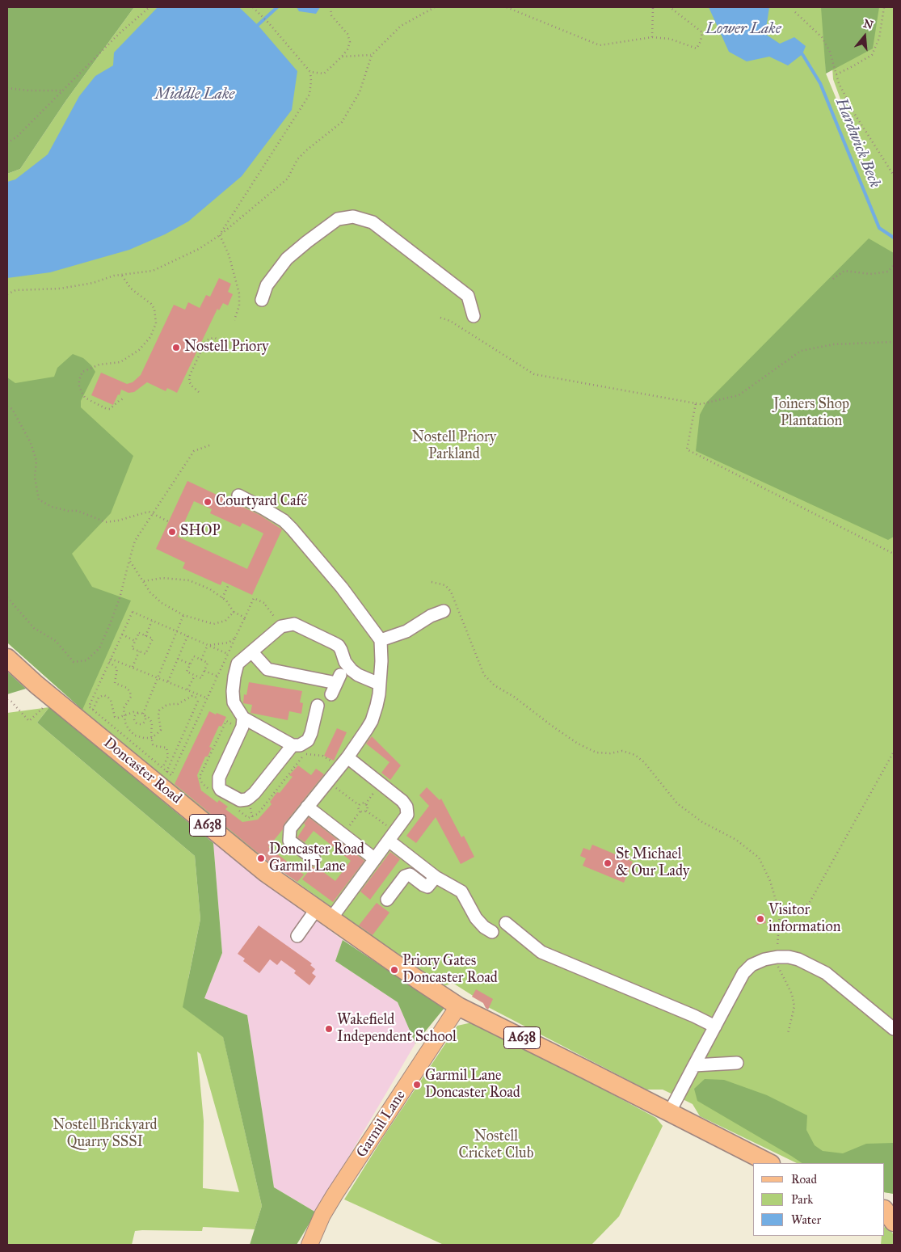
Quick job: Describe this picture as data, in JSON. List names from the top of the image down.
{
  "streets": {
    "highway": ["Doncaster Road", "A638"],
    "main road": ["Garmil Lane"]
  },
  "crossings": [
    ["Doncaster Road", "A638"],
    ["Doncaster Road", "Garmil Lane"],
    ["A638", "Garmil Lane"]
  ],
  "water": ["Lower Lake", "Middle Lake", "Hardwick Beck"],
  "parks": [
    "Joiners Shop Plantation",
    "Nostell Priory Parkland",
    "Nostell Brickyard Quarry SSSI",
    "Nostell Cricket Club"
  ],
  "places": [
    "Nostell Priory",
    "Courtyard Café",
    "SHOP",
    "Doncaster Road Garmil Lane",
    "St Michael & Our Lady",
    "Visitor information",
    "Priory Gates Doncaster Road",
    "Wakefield Independent School",
    "Garmil Lane Doncaster Road"
  ],
  "legend": ["Road", "Park", "Water"],
  "north": "top"
}
